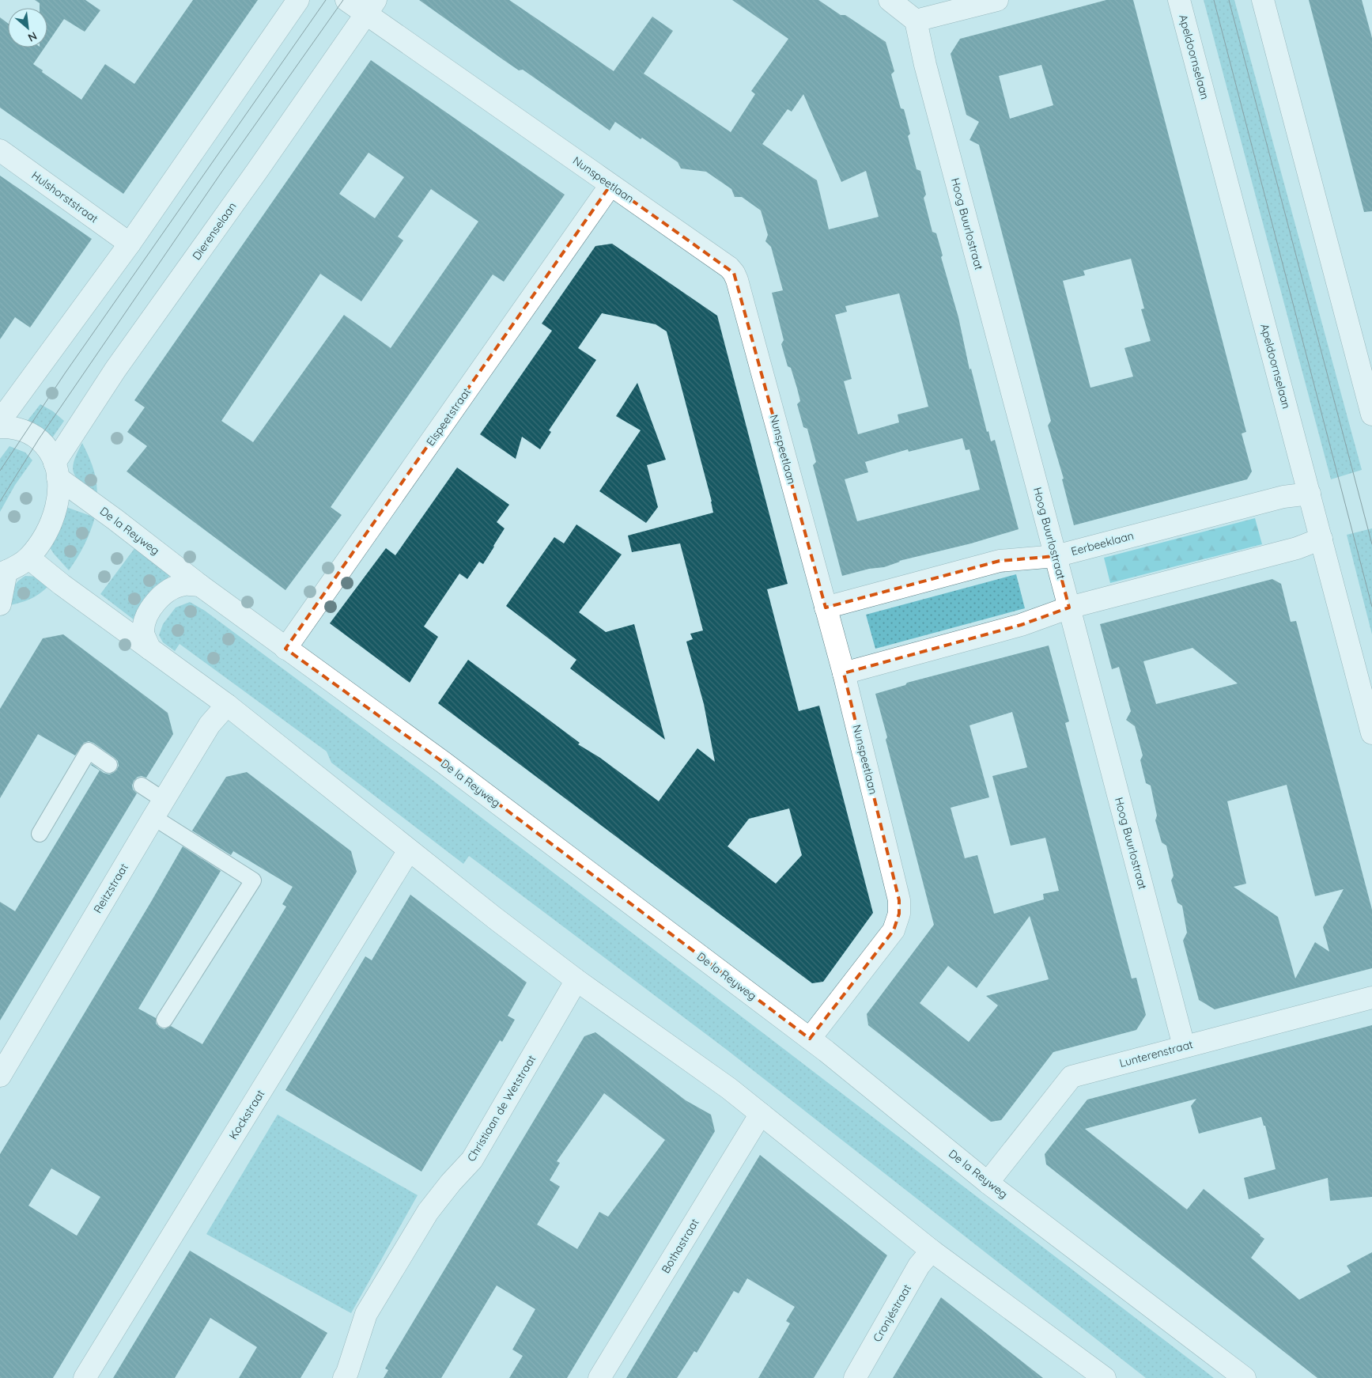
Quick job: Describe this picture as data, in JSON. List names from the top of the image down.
{
  "streets": {
    "street": [
      "Apeldoornselaan",
      "Nunspeetlaan",
      "Hulshorststraat",
      "Hoog Buurlostraat",
      "Dierenselaan",
      "Elspeetstraat",
      "De la Reyweg",
      "Eerbeeklaan",
      "Reitzstraat",
      "Lunterenstraat",
      "Christiaan de Wetstraat",
      "Kockstraat",
      "Bothastraat",
      "Cronjéstraat"
    ]
  },
  "crossings": [
    ["Apeldoornselaan", "Eerbeeklaan"],
    ["Nunspeetlaan", "Dierenselaan"],
    ["Nunspeetlaan", "Elspeetstraat"],
    ["Nunspeetlaan", "De la Reyweg"],
    ["Nunspeetlaan", "Eerbeeklaan"],
    ["Hoog Buurlostraat", "Eerbeeklaan"],
    ["Hoog Buurlostraat", "Lunterenstraat"],
    ["Dierenselaan", "De la Reyweg"],
    ["Elspeetstraat", "De la Reyweg"],
    ["De la Reyweg", "Lunterenstraat"]
  ],
  "north": "bottom right"
}
